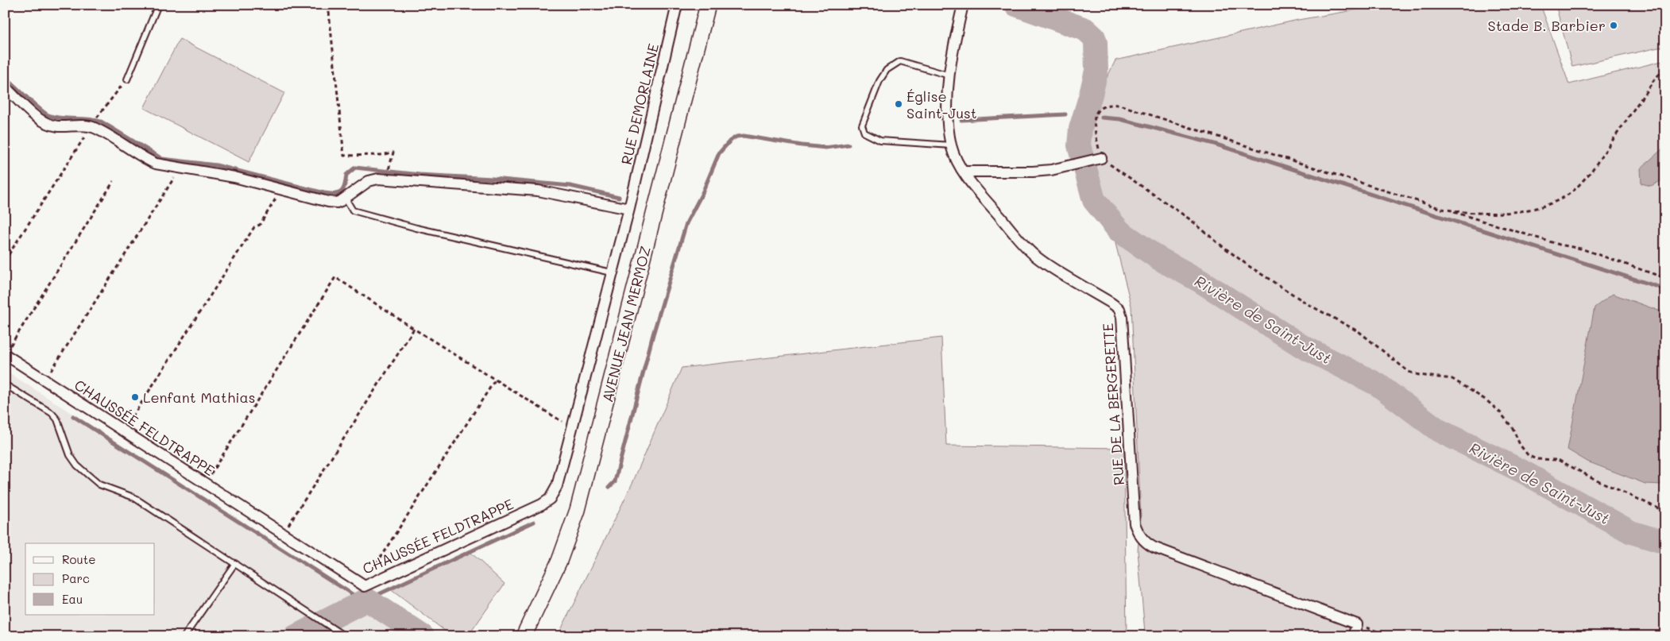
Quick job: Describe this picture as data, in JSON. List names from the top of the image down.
{
  "streets": {
    "main road": ["AVENUE JEAN MERMOZ"],
    "street": ["RUE DEMORLAINE", "RUE DE LA BERGERETTE", "CHAUSSÉE FELDTRAPPE"]
  },
  "crossings": [
    ["RUE DEMORLAINE", "CHAUSSÉE FELDTRAPPE"]
  ],
  "water": ["Rivière de Saint-Just"],
  "places": ["Stade B. Barbier", "Église Saint-Just", "Lenfant Mathias"],
  "legend": ["Route", "Parc", "Eau"]
}
